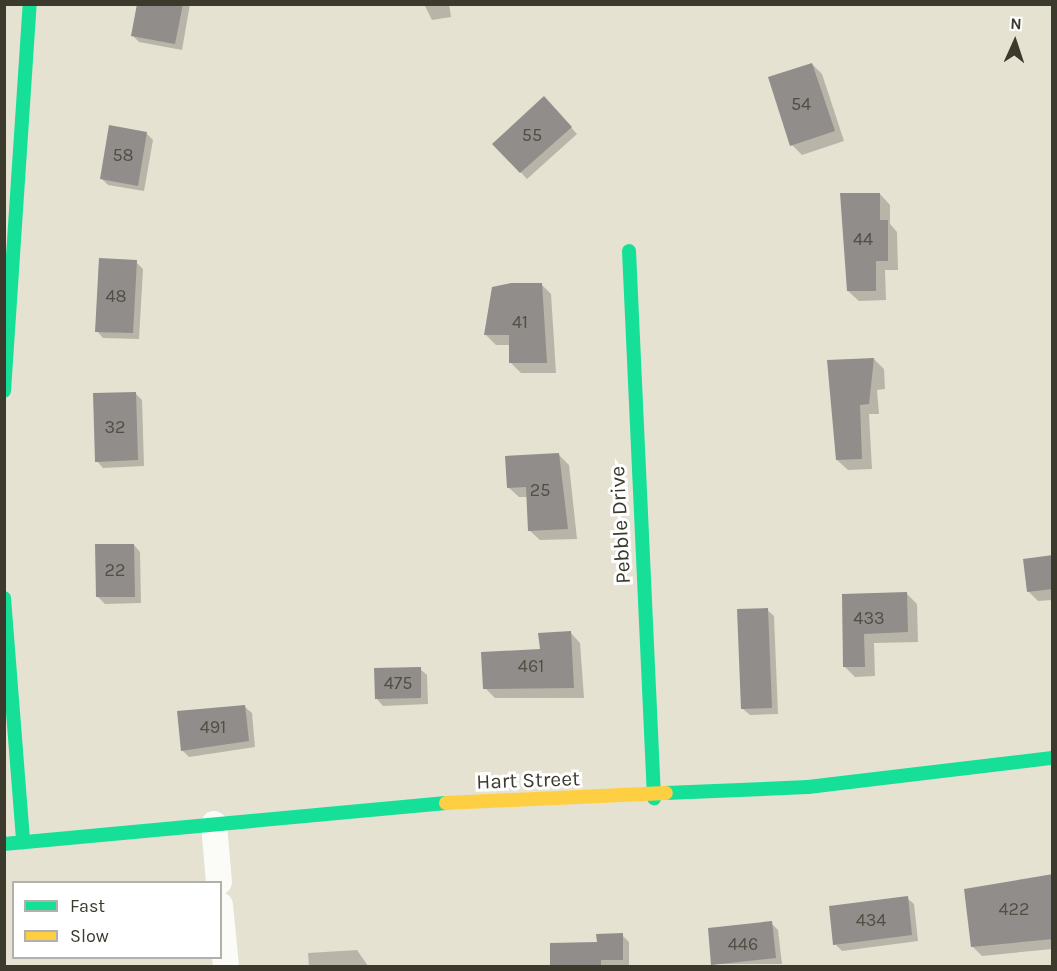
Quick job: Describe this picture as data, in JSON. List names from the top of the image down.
{
  "streets": {
    "street": ["Pebble Drive", "Hart Street"]
  },
  "crossings": [
    ["Pebble Drive", "Hart Street"]
  ],
  "house_numbers": [
    "54",
    "55",
    "58",
    "44",
    "48",
    "41",
    "32",
    "25",
    "22",
    "433",
    "461",
    "475",
    "491",
    "422",
    "434",
    "446"
  ],
  "legend": ["Fast", "Slow"],
  "north": "top"
}
